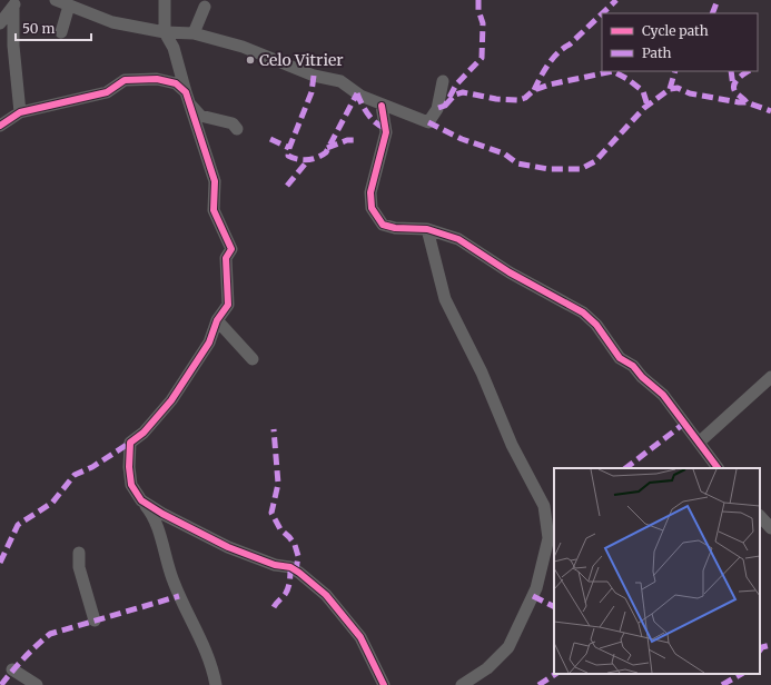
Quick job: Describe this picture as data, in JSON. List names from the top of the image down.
{
  "places": ["Celo Vitrier"],
  "legend": ["Cycle path", "Path"],
  "scale_bar": "50 m"
}
